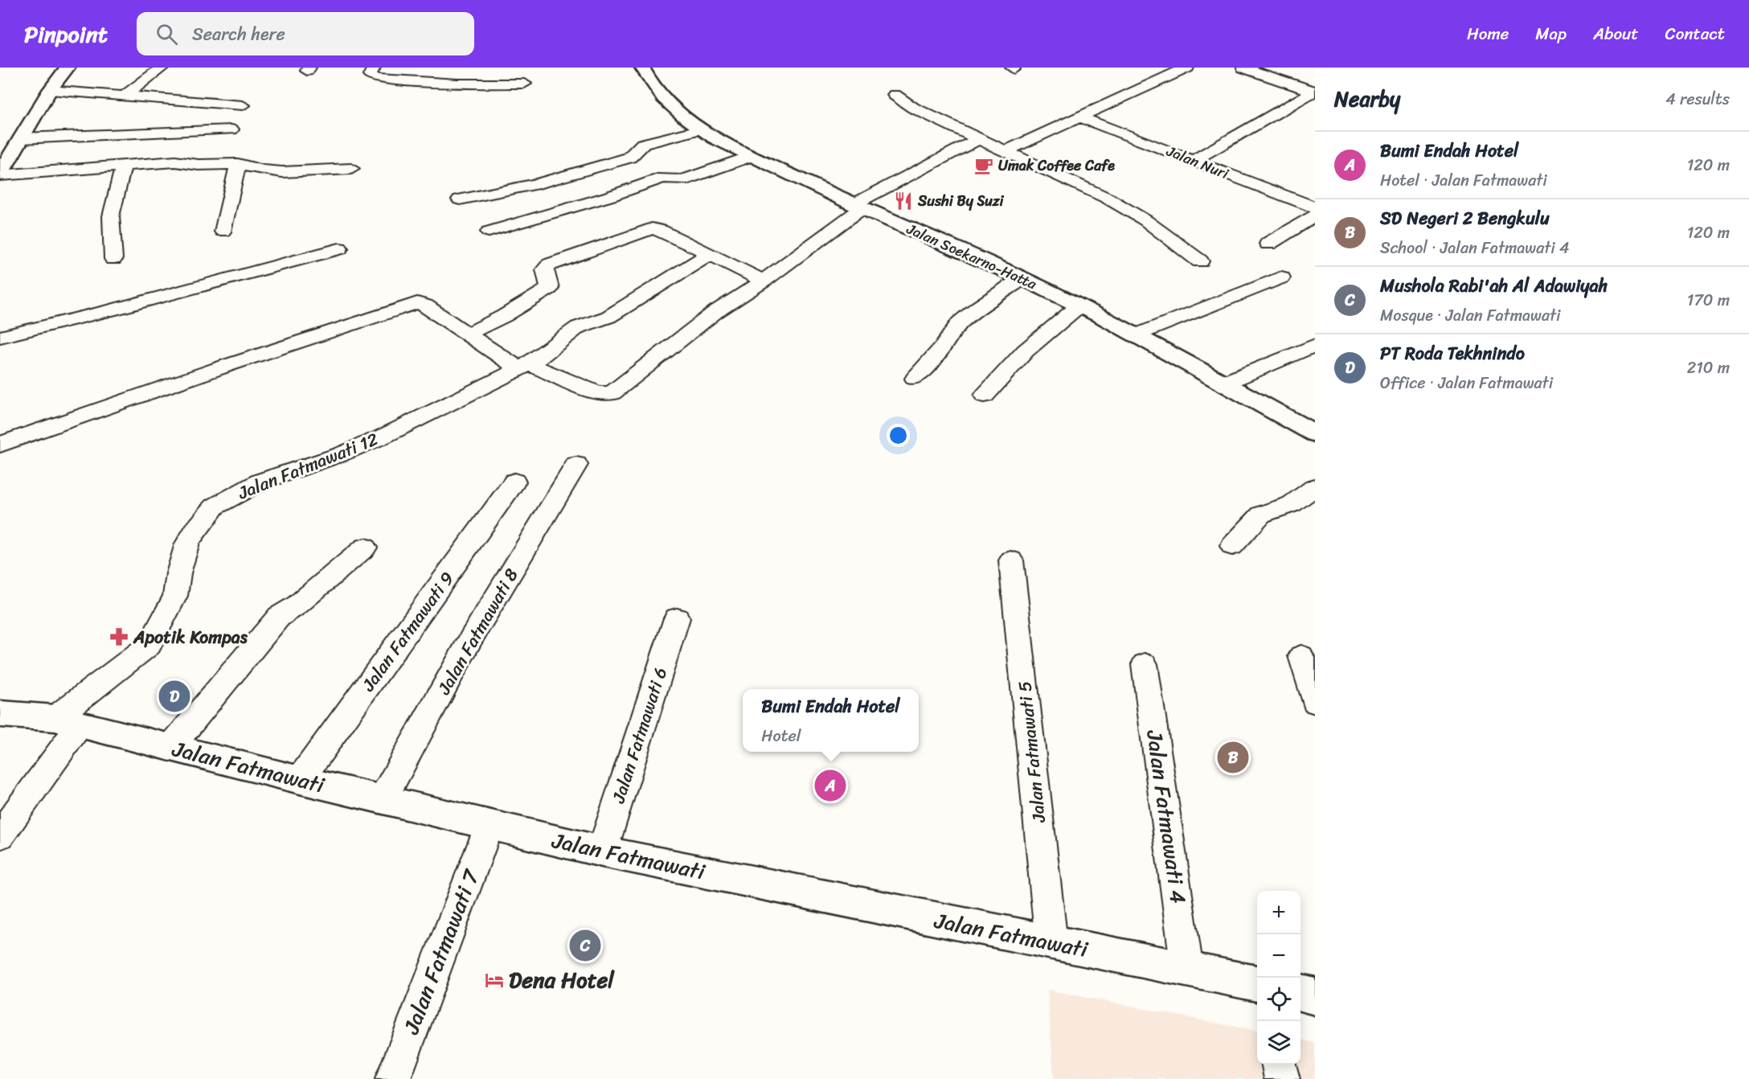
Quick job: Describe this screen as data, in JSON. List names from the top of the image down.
{
  "streets": {
    "street": [
      "Jalan Nuri",
      "Jalan Soekarno-Hatta",
      "Jalan Fatmawati 12",
      "Jalan Fatmawati 9",
      "Jalan Fatmawati 8",
      "Jalan Fatmawati 6",
      "Jalan Fatmawati 5",
      "Jalan Fatmawati",
      "Jalan Fatmawati 4",
      "Jalan Fatmawati 7"
    ]
  },
  "crossings": [
    ["Jalan Fatmawati 12", "Jalan Fatmawati"],
    ["Jalan Fatmawati 9", "Jalan Fatmawati"],
    ["Jalan Fatmawati 8", "Jalan Fatmawati"],
    ["Jalan Fatmawati 6", "Jalan Fatmawati"],
    ["Jalan Fatmawati 5", "Jalan Fatmawati"],
    ["Jalan Fatmawati", "Jalan Fatmawati 4"],
    ["Jalan Fatmawati", "Jalan Fatmawati 7"]
  ],
  "places": {
    "cafe": ["Umak Coffee Cafe"],
    "restaurant": ["Sushi By Suzi"],
    "pharmacy": ["Apotik Kompas"],
    "hotel": ["Dena Hotel"]
  },
  "page": {
    "header": "Pinpoint",
    "search": "Search here",
    "nav": [
      "Home",
      "Map",
      "About",
      "Contact"
    ],
    "heading": ["Nearby", "4 results"],
    "list": [
      {
        "mark": "A",
        "name": "Bumi Endah Hotel",
        "note": "Hotel · Jalan Fatmawati",
        "value": "120 m"
      },
      {
        "mark": "B",
        "name": "SD Negeri 2 Bengkulu",
        "note": "School · Jalan Fatmawati 4",
        "value": "120 m"
      },
      {
        "mark": "C",
        "name": "Mushola Rabi'ah Al Adawiyah",
        "note": "Mosque · Jalan Fatmawati",
        "value": "170 m"
      },
      {
        "mark": "D",
        "name": "PT Roda Tekhnindo",
        "note": "Office · Jalan Fatmawati",
        "value": "210 m"
      }
    ],
    "pins": [
      "D",
      "B",
      "A",
      "C"
    ],
    "popup": ["Bumi Endah Hotel", "Hotel"],
    "map_buttons": ["+", "−"]
  }
}
